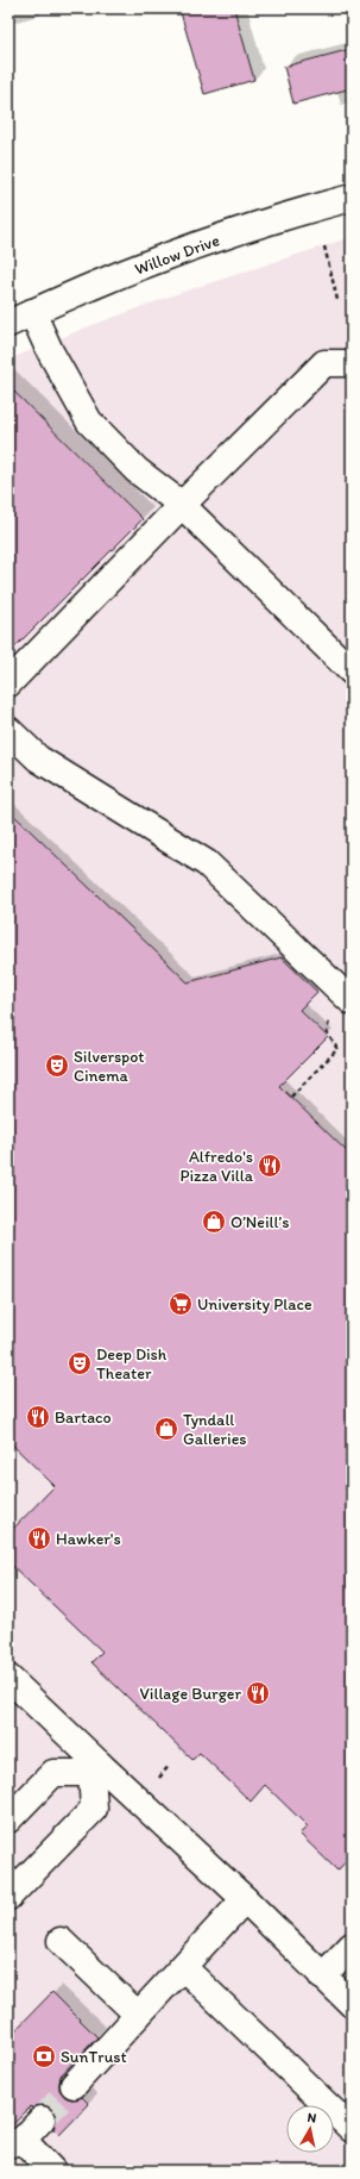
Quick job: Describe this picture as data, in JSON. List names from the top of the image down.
{
  "streets": {
    "street": ["Willow Drive"]
  },
  "places": {
    "theatre": ["Silverspot Cinema", "Deep Dish Theater"],
    "restaurant": [
      "Alfredo's Pizza Villa",
      "Bartaco",
      "Hawker's",
      "Village Burger"
    ],
    "shop": ["O’Neill’s", "Tyndall Galleries"],
    "supermarket": ["University Place"],
    "bank": ["SunTrust"]
  },
  "north": "top"
}
